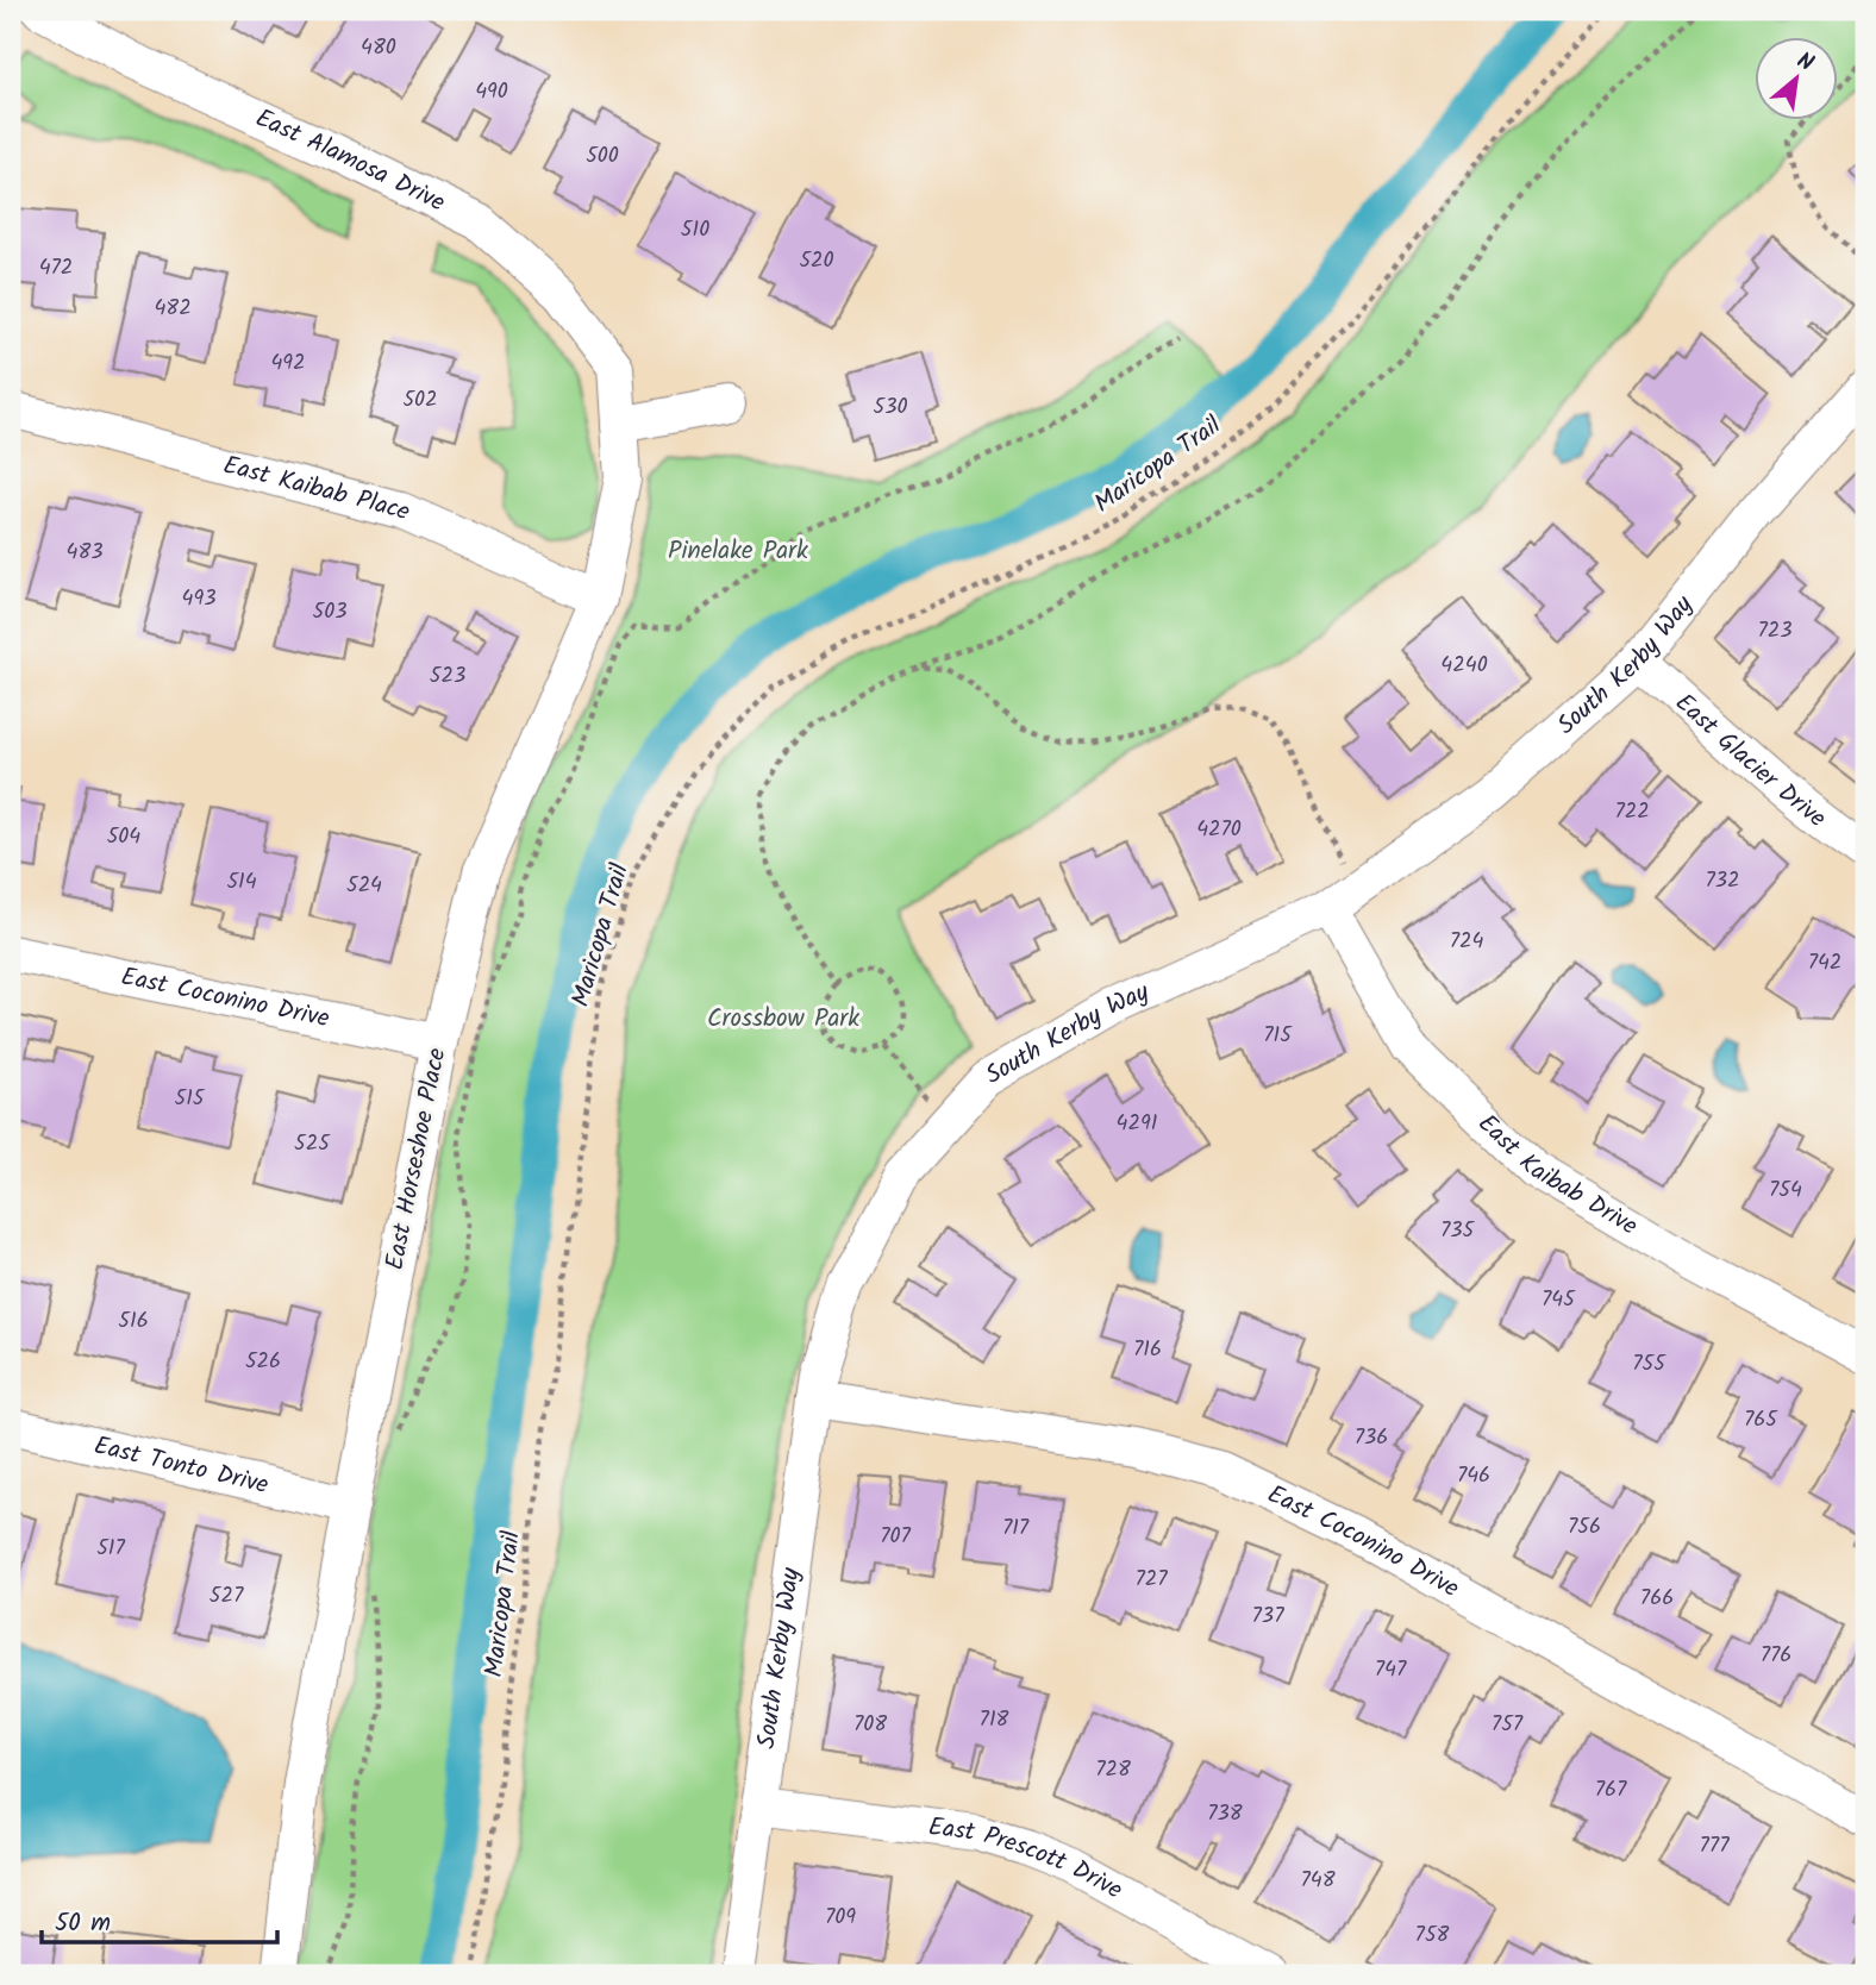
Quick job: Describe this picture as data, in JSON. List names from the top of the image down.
{
  "streets": {
    "street": [
      "East Alamosa Drive",
      "East Kaibab Place",
      "South Kerby Way",
      "East Glacier Drive",
      "East Coconino Drive",
      "East Horseshoe Place",
      "East Kaibab Drive",
      "East Tonto Drive",
      "East Prescott Drive"
    ],
    "path": ["Maricopa Trail"]
  },
  "crossings": [
    ["East Alamosa Drive", "East Horseshoe Place"],
    ["East Kaibab Place", "East Horseshoe Place"],
    ["South Kerby Way", "East Glacier Drive"],
    ["South Kerby Way", "East Coconino Drive"],
    ["South Kerby Way", "East Kaibab Drive"],
    ["South Kerby Way", "East Prescott Drive"],
    ["East Coconino Drive", "East Horseshoe Place"],
    ["East Horseshoe Place", "East Tonto Drive"]
  ],
  "parks": ["Pinelake Park", "Crossbow Park"],
  "house_numbers": [
    "480",
    "490",
    "500",
    "510",
    "520",
    "472",
    "482",
    "492",
    "502",
    "530",
    "483",
    "493",
    "503",
    "723",
    "4240",
    "523",
    "722",
    "4270",
    "504",
    "732",
    "514",
    "524",
    "724",
    "742",
    "715",
    "515",
    "4291",
    "525",
    "754",
    "735",
    "745",
    "516",
    "716",
    "526",
    "755",
    "765",
    "736",
    "746",
    "756",
    "717",
    "707",
    "517",
    "727",
    "527",
    "766",
    "737",
    "776",
    "747",
    "718",
    "708",
    "757",
    "728",
    "767",
    "738",
    "777",
    "748",
    "709",
    "758"
  ],
  "scale_bar": "50 m",
  "north": "top right"
}
